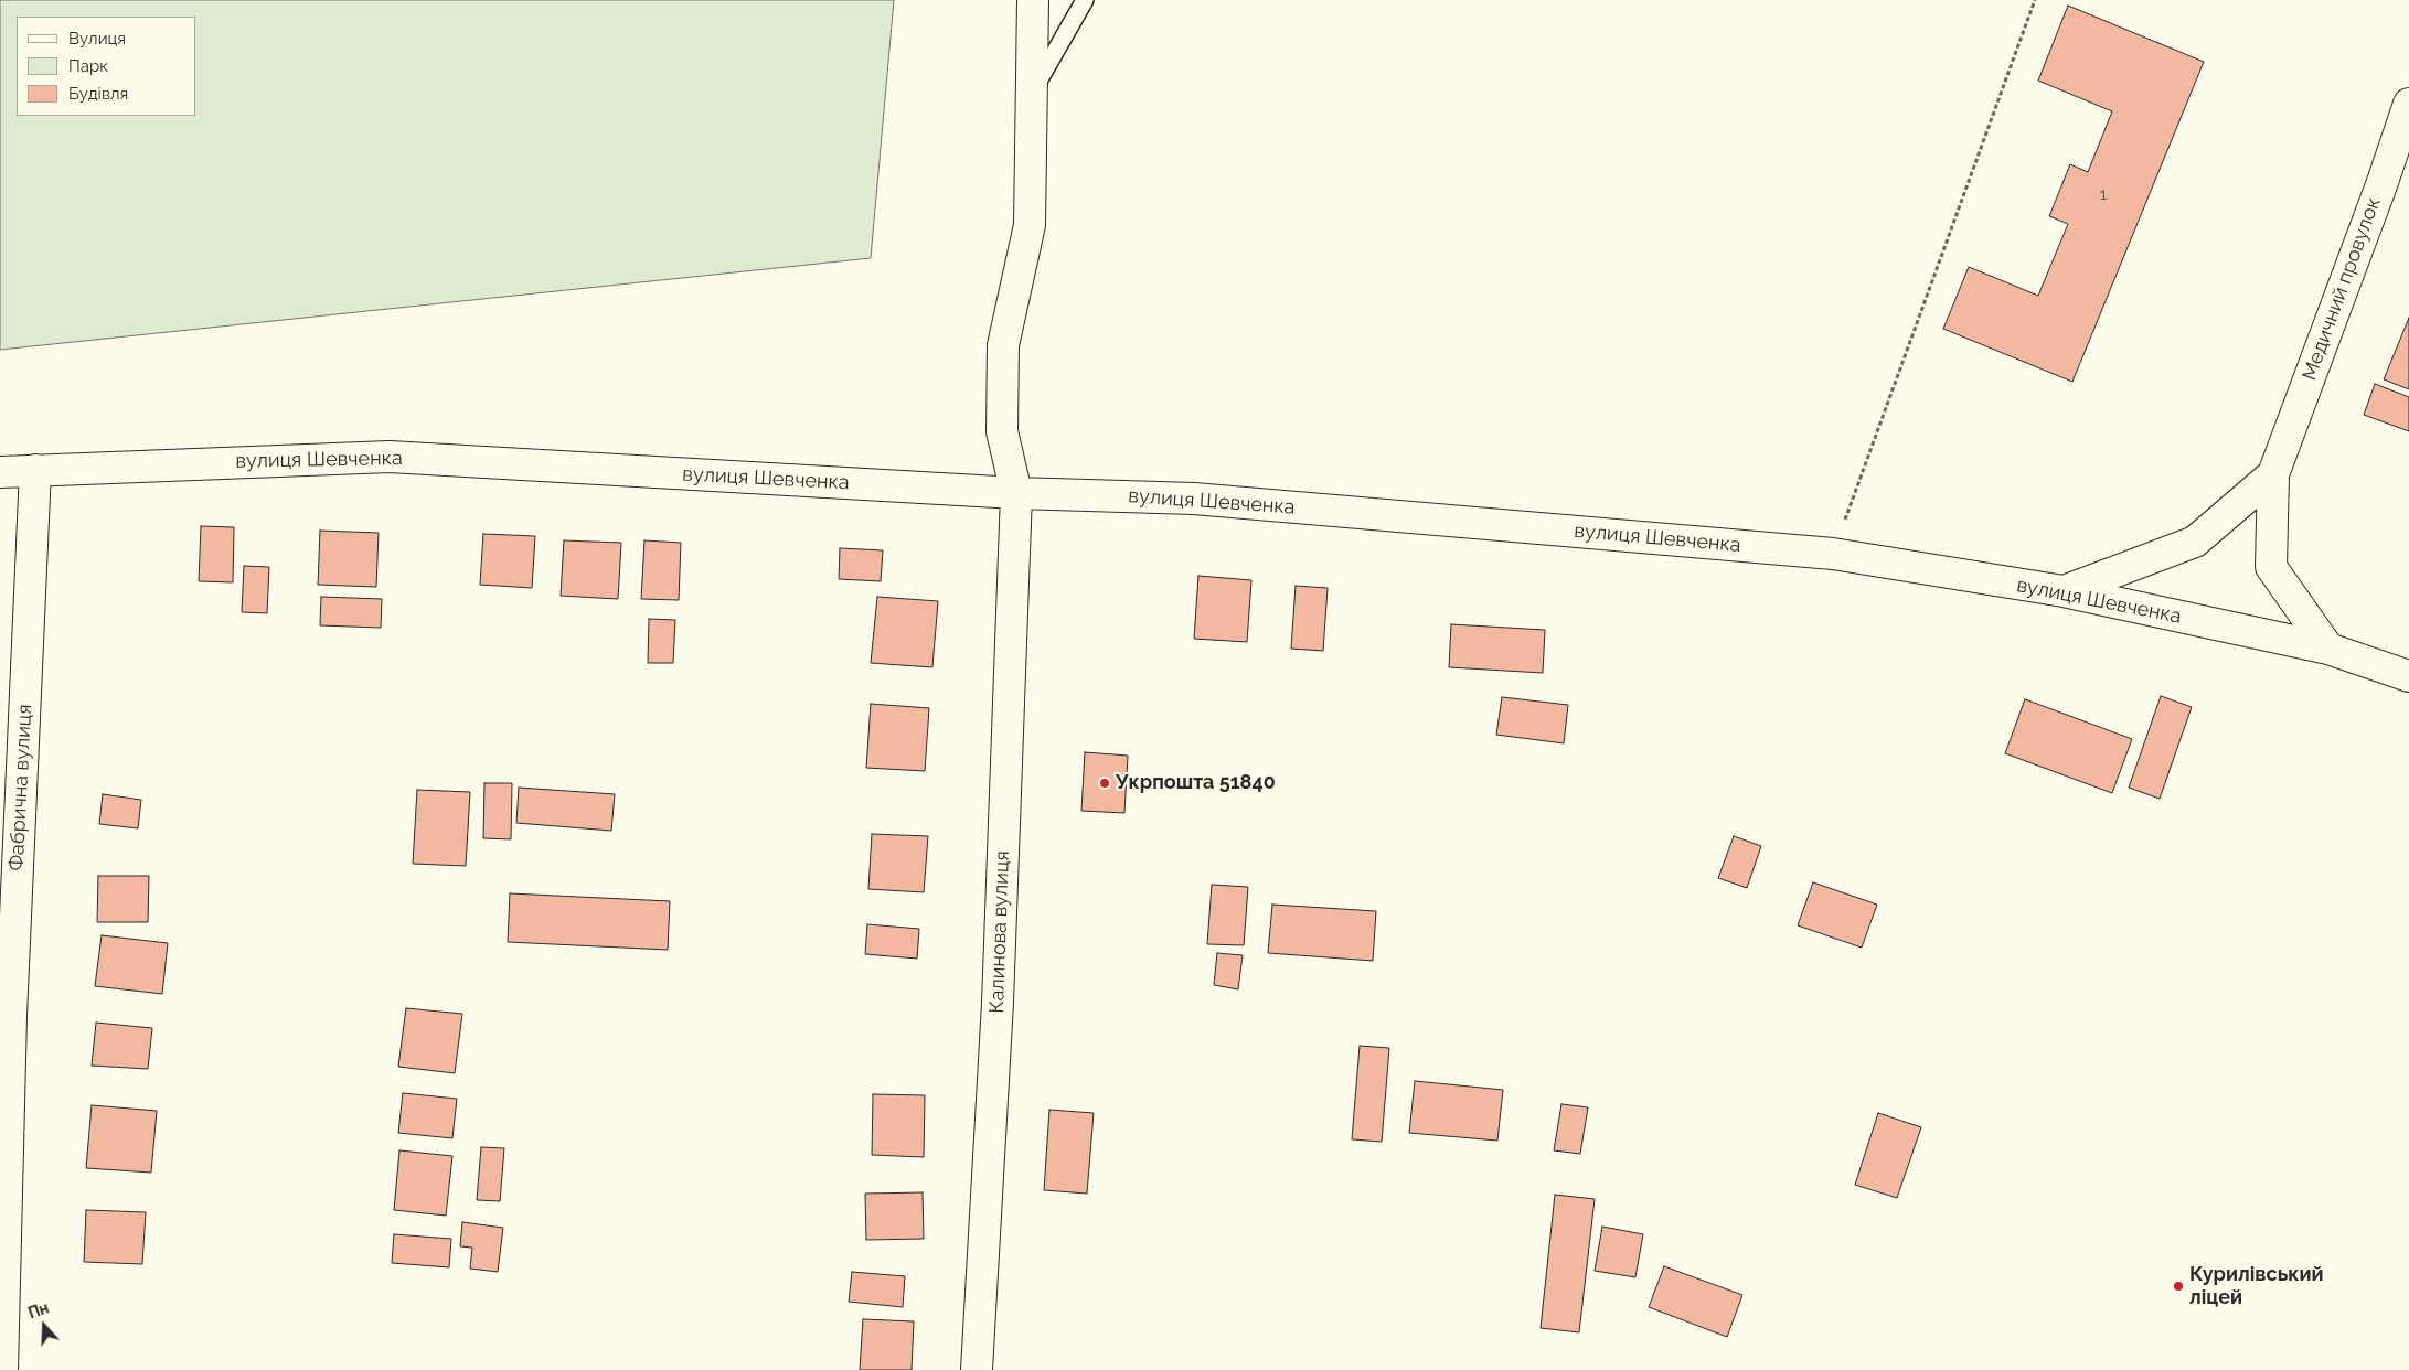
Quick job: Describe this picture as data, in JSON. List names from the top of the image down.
{
  "streets": {
    "street": [
      "Медичний провулок",
      "вулиця Шевченка",
      "Фабрична вулиця",
      "Калинова вулиця"
    ]
  },
  "crossings": [
    ["вулиця Шевченка", "Фабрична вулиця"],
    ["вулиця Шевченка", "Калинова вулиця"]
  ],
  "places": ["Укрпошта 51840", "Курилівський ліцей"],
  "house_numbers": ["1"],
  "legend": ["Вулиця", "Парк", "Будівля"],
  "north": "top"
}
